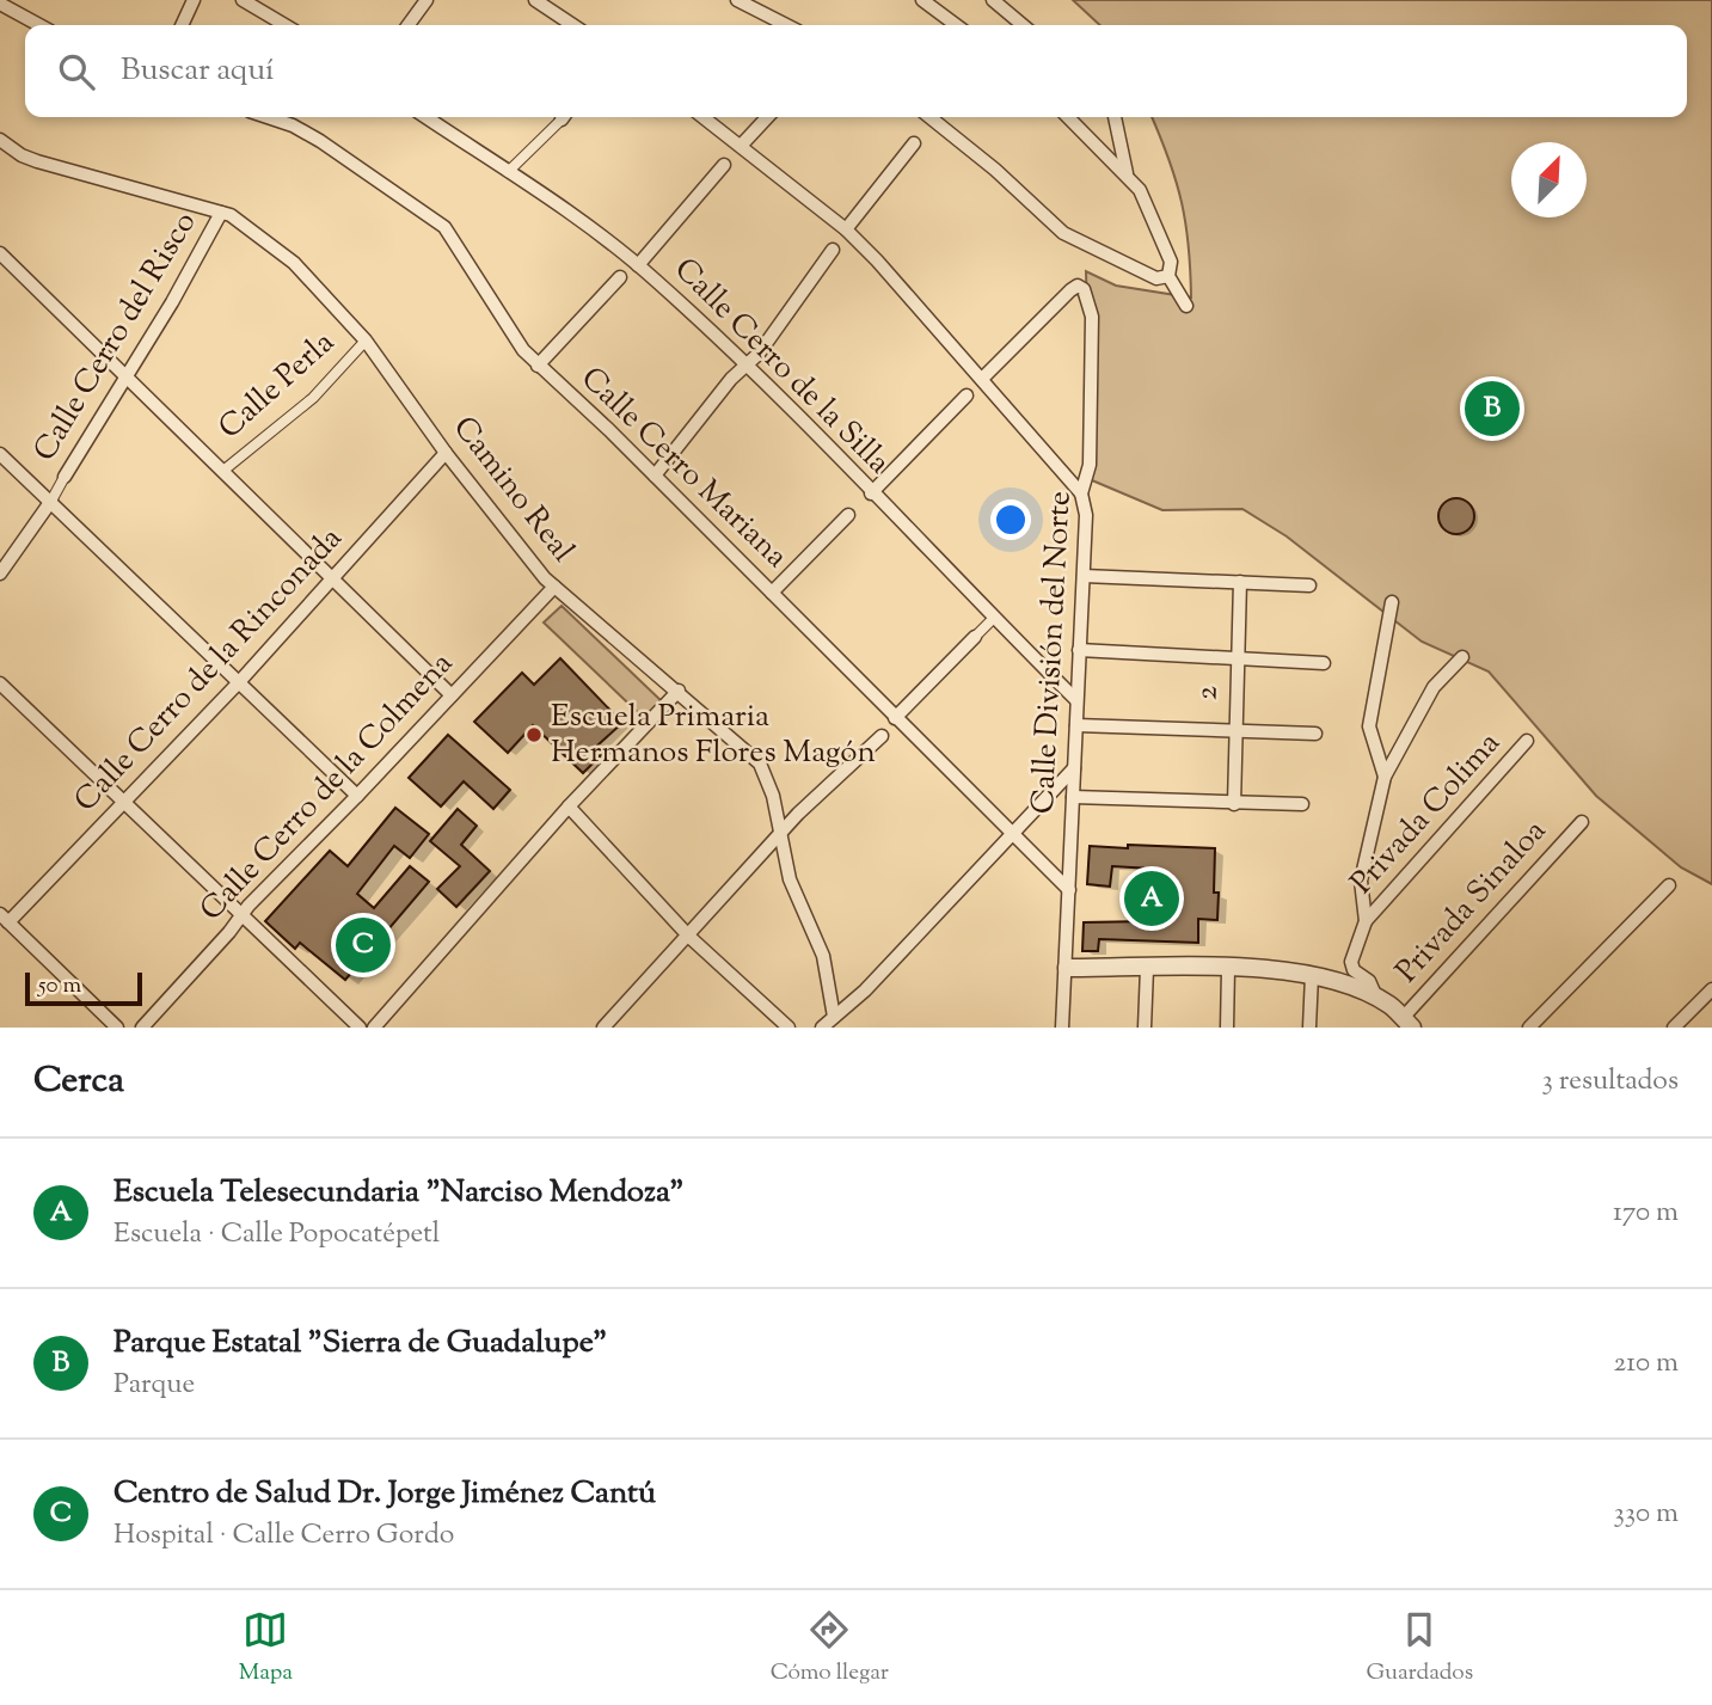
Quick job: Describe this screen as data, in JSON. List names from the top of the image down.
{
  "streets": {
    "street": [
      "Calle Cerro del Risco",
      "Calle Cerro de la Silla",
      "Calle Perla",
      "Calle Cerro Mariana",
      "Camino Real",
      "Calle División del Norte",
      "Calle Cerro de la Rinconada",
      "2",
      "Calle Cerro de la Colmena",
      "Privada Colima",
      "Privada Sinaloa"
    ]
  },
  "crossings": [
    ["Calle Cerro del Risco", "Camino Real"],
    ["Calle Cerro de la Silla", "Calle División del Norte"],
    ["Calle Perla", "Camino Real"],
    ["Calle Cerro Mariana", "Calle División del Norte"],
    ["Camino Real", "Calle Cerro de la Rinconada"],
    ["Camino Real", "Calle Cerro de la Colmena"]
  ],
  "places": ["Escuela Primaria Hermanos Flores Magón"],
  "scale_bar": "50 m",
  "north": "top right",
  "page": {
    "search": "Buscar aquí",
    "pins": ["B", "A", "C"],
    "scale": "50 m",
    "heading": ["Cerca", "3 resultados"],
    "list": [
      {
        "mark": "A",
        "name": "Escuela Telesecundaria \"Narciso Mendoza\"",
        "note": "Escuela · Calle Popocatépetl",
        "value": "170 m"
      },
      {
        "mark": "B",
        "name": "Parque Estatal \"Sierra de Guadalupe\"",
        "note": "Parque",
        "value": "210 m"
      },
      {
        "mark": "C",
        "name": "Centro de Salud Dr. Jorge Jiménez Cantú",
        "note": "Hospital · Calle Cerro Gordo",
        "value": "330 m"
      }
    ],
    "nav": ["Mapa", "Cómo llegar", "Guardados"]
  }
}
